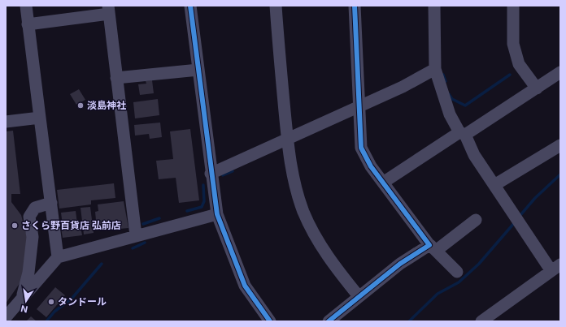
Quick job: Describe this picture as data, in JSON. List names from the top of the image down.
{
  "places": ["淡島神社", "さくら野百貨店 弘前店", "タンドール"],
  "north": "bottom"
}
